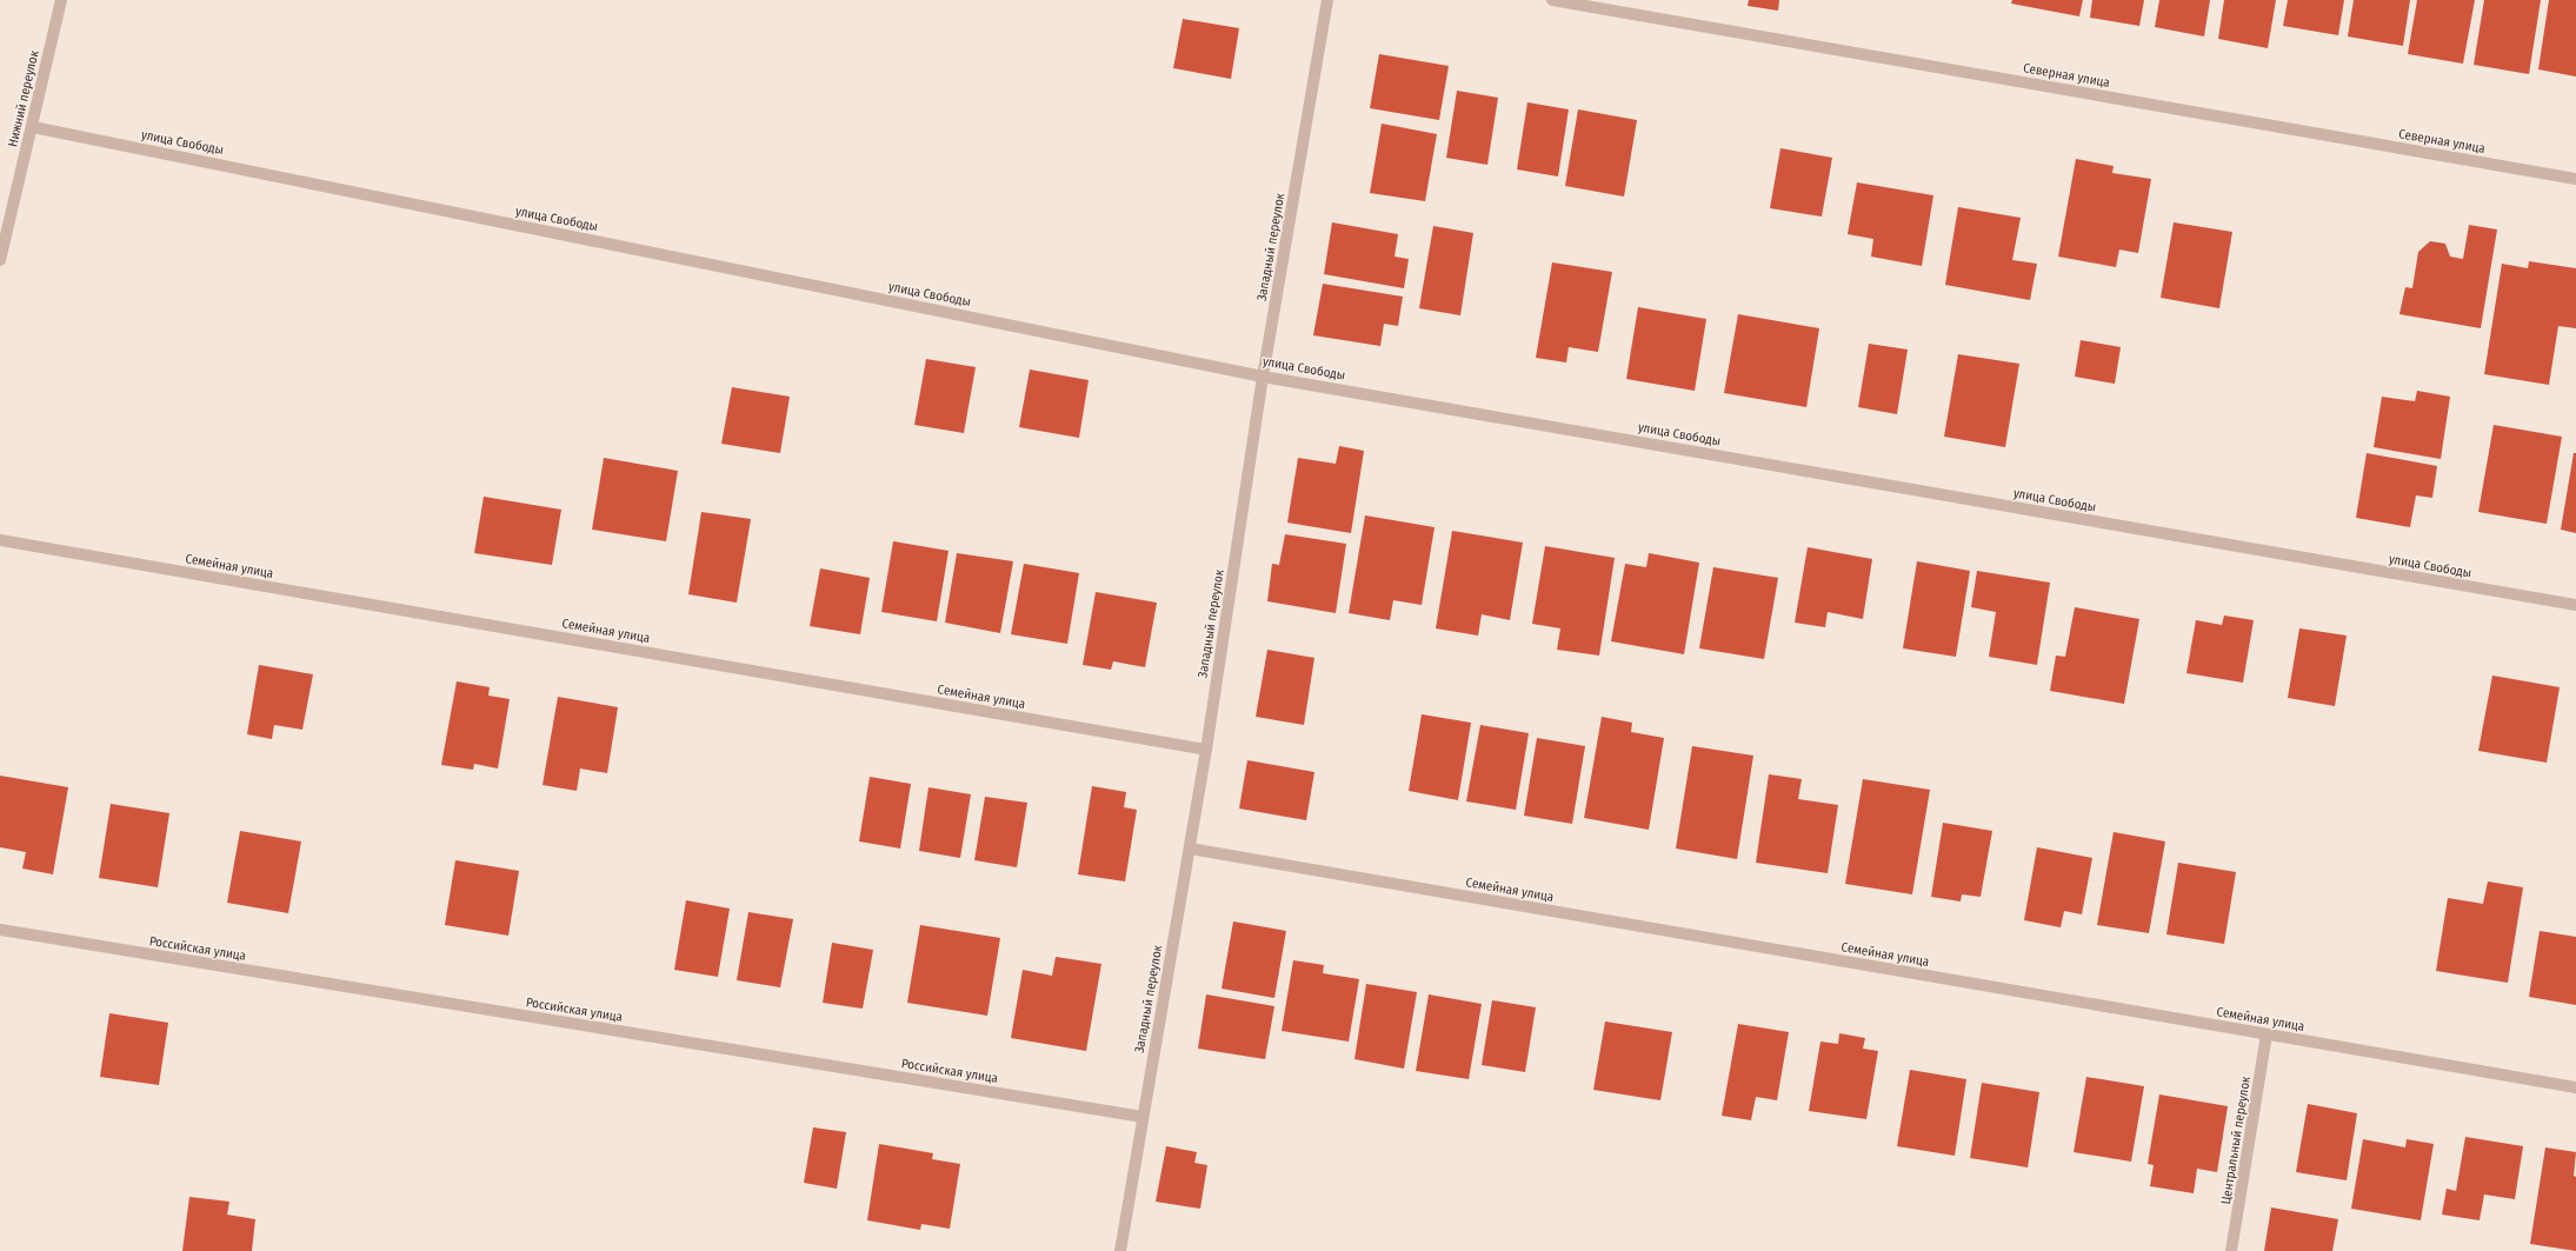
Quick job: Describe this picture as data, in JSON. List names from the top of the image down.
{
  "streets": {
    "street": [
      "Северная улица",
      "Нижний переулок",
      "улица Свободы",
      "Западный переулок",
      "Семейная улица",
      "Российская улица",
      "Центральный переулок"
    ]
  },
  "crossings": [
    ["Нижний переулок", "улица Свободы"],
    ["улица Свободы", "Западный переулок"],
    ["Западный переулок", "Семейная улица"],
    ["Западный переулок", "Российская улица"],
    ["Семейная улица", "Центральный переулок"]
  ]
}
